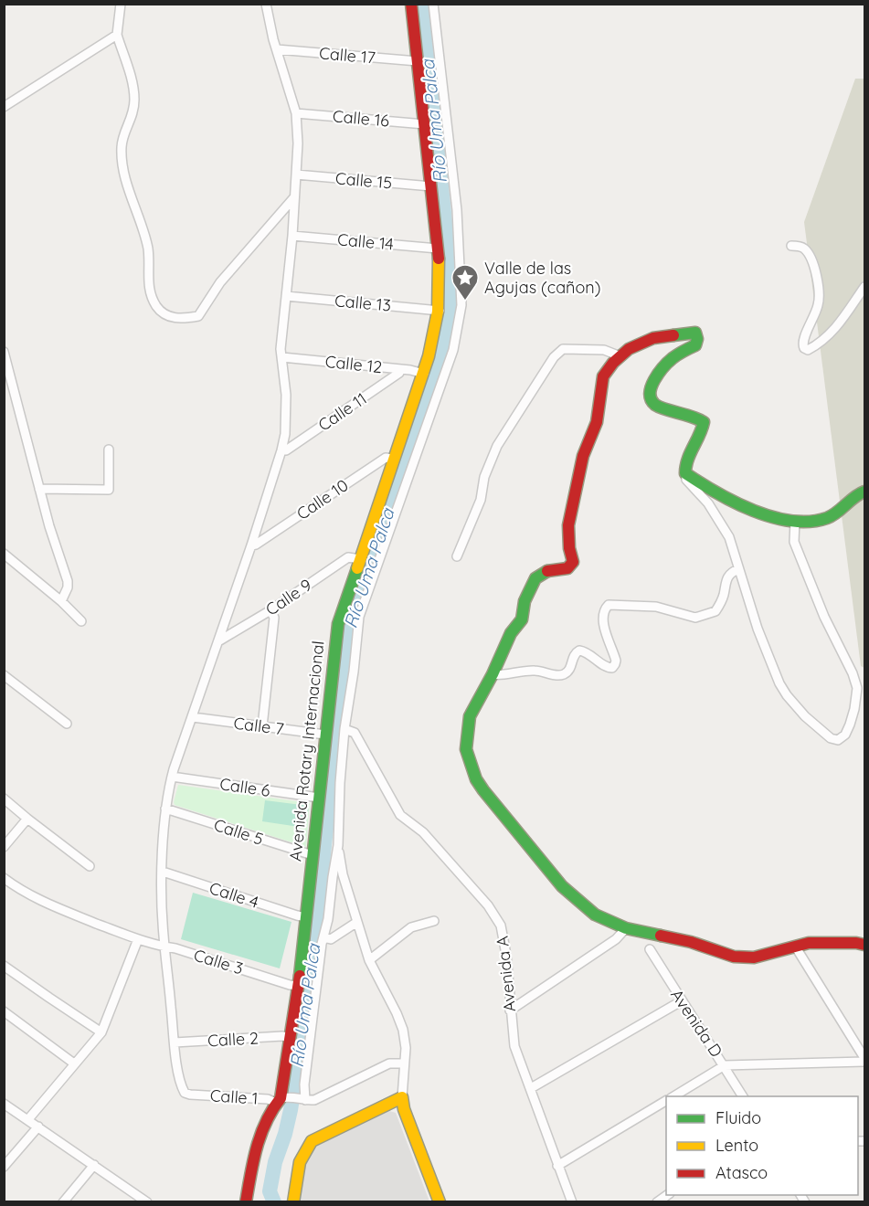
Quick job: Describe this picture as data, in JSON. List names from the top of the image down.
{
  "streets": {
    "street": [
      "Calle 17",
      "Calle 16",
      "Calle 15",
      "Calle 14",
      "Calle 13",
      "Calle 12",
      "Calle 11",
      "Calle 10",
      "Calle 9",
      "Calle 7",
      "Avenida Rotary Internacional",
      "Calle 6",
      "Calle 5",
      "Calle 4",
      "Calle 3",
      "Avenida A",
      "Avenida D",
      "Calle 2",
      "Calle 1"
    ]
  },
  "crossings": [
    ["Calle 17", "Avenida Rotary Internacional"],
    ["Calle 16", "Avenida Rotary Internacional"],
    ["Calle 15", "Avenida Rotary Internacional"],
    ["Calle 14", "Avenida Rotary Internacional"],
    ["Calle 13", "Avenida Rotary Internacional"],
    ["Calle 12", "Calle 11"],
    ["Calle 12", "Avenida Rotary Internacional"],
    ["Calle 10", "Avenida Rotary Internacional"],
    ["Calle 9", "Avenida Rotary Internacional"],
    ["Calle 7", "Avenida Rotary Internacional"],
    ["Avenida Rotary Internacional", "Calle 6"],
    ["Avenida Rotary Internacional", "Calle 5"],
    ["Avenida Rotary Internacional", "Calle 4"],
    ["Avenida Rotary Internacional", "Calle 3"],
    ["Avenida Rotary Internacional", "Calle 2"],
    ["Avenida Rotary Internacional", "Calle 1"],
    ["Calle 2", "Calle 1"]
  ],
  "water": ["Río Uma Palca"],
  "places": {
    "place": ["Valle de las Agujas (cañon)"]
  },
  "legend": ["Fluido", "Lento", "Atasco"]
}
